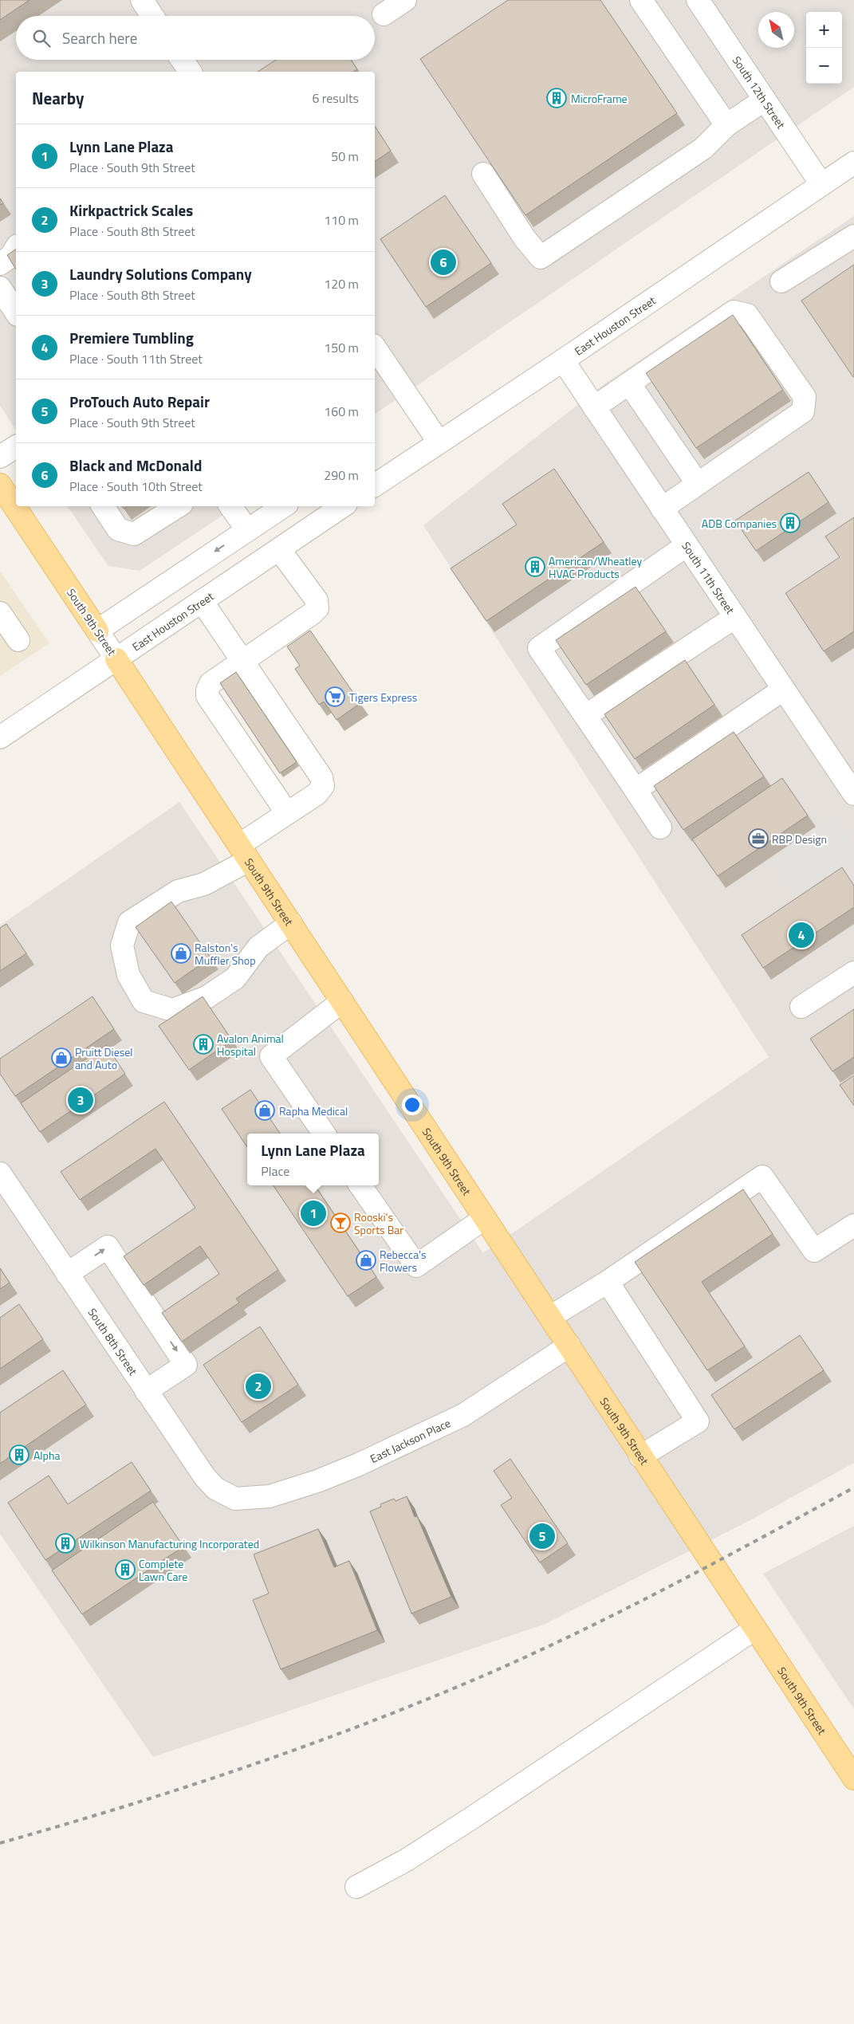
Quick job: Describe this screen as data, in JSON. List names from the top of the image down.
{
  "streets": {
    "main road": ["South 9th Street"],
    "street": [
      "South 12th Street",
      "East Houston Street",
      "South 11th Street",
      "South 8th Street",
      "East Jackson Place"
    ]
  },
  "crossings": [
    ["South 12th Street", "East Houston Street"],
    ["East Houston Street", "South 11th Street"],
    ["East Houston Street", "South 9th Street"],
    ["South 9th Street", "East Jackson Place"],
    ["South 8th Street", "East Jackson Place"]
  ],
  "places": {
    "building": [
      "MicroFrame",
      "ADB Companies",
      "American/Wheatley HVAC Products",
      "Avalon Animal Hospital",
      "Alpha",
      "Wilkinson Manufacturing Incorporated",
      "Complete Lawn Care"
    ],
    "supermarket": ["Tigers Express"],
    "office": ["RBP Design"],
    "shop": [
      "Ralston's Muffler Shop",
      "Pruitt Diesel and Auto",
      "Rapha Medical",
      "Rebecca's Flowers"
    ],
    "bar": ["Rooski's Sports Bar"]
  },
  "north": "top left",
  "page": {
    "map_buttons": ["+", "−"],
    "search": "Search here",
    "heading": ["Nearby", "6 results"],
    "list": [
      {
        "mark": "1",
        "name": "Lynn Lane Plaza",
        "note": "Place · South 9th Street",
        "value": "50 m"
      },
      {
        "mark": "2",
        "name": "Kirkpactrick Scales",
        "note": "Place · South 8th Street",
        "value": "110 m"
      },
      {
        "mark": "3",
        "name": "Laundry Solutions Company",
        "note": "Place · South 8th Street",
        "value": "120 m"
      },
      {
        "mark": "4",
        "name": "Premiere Tumbling",
        "note": "Place · South 11th Street",
        "value": "150 m"
      },
      {
        "mark": "5",
        "name": "ProTouch Auto Repair",
        "note": "Place · South 9th Street",
        "value": "160 m"
      },
      {
        "mark": "6",
        "name": "Black and McDonald",
        "note": "Place · South 10th Street",
        "value": "290 m"
      }
    ],
    "pins": [
      "6",
      "4",
      "3",
      "1",
      "2",
      "5"
    ],
    "popup": ["Lynn Lane Plaza", "Place"]
  }
}
